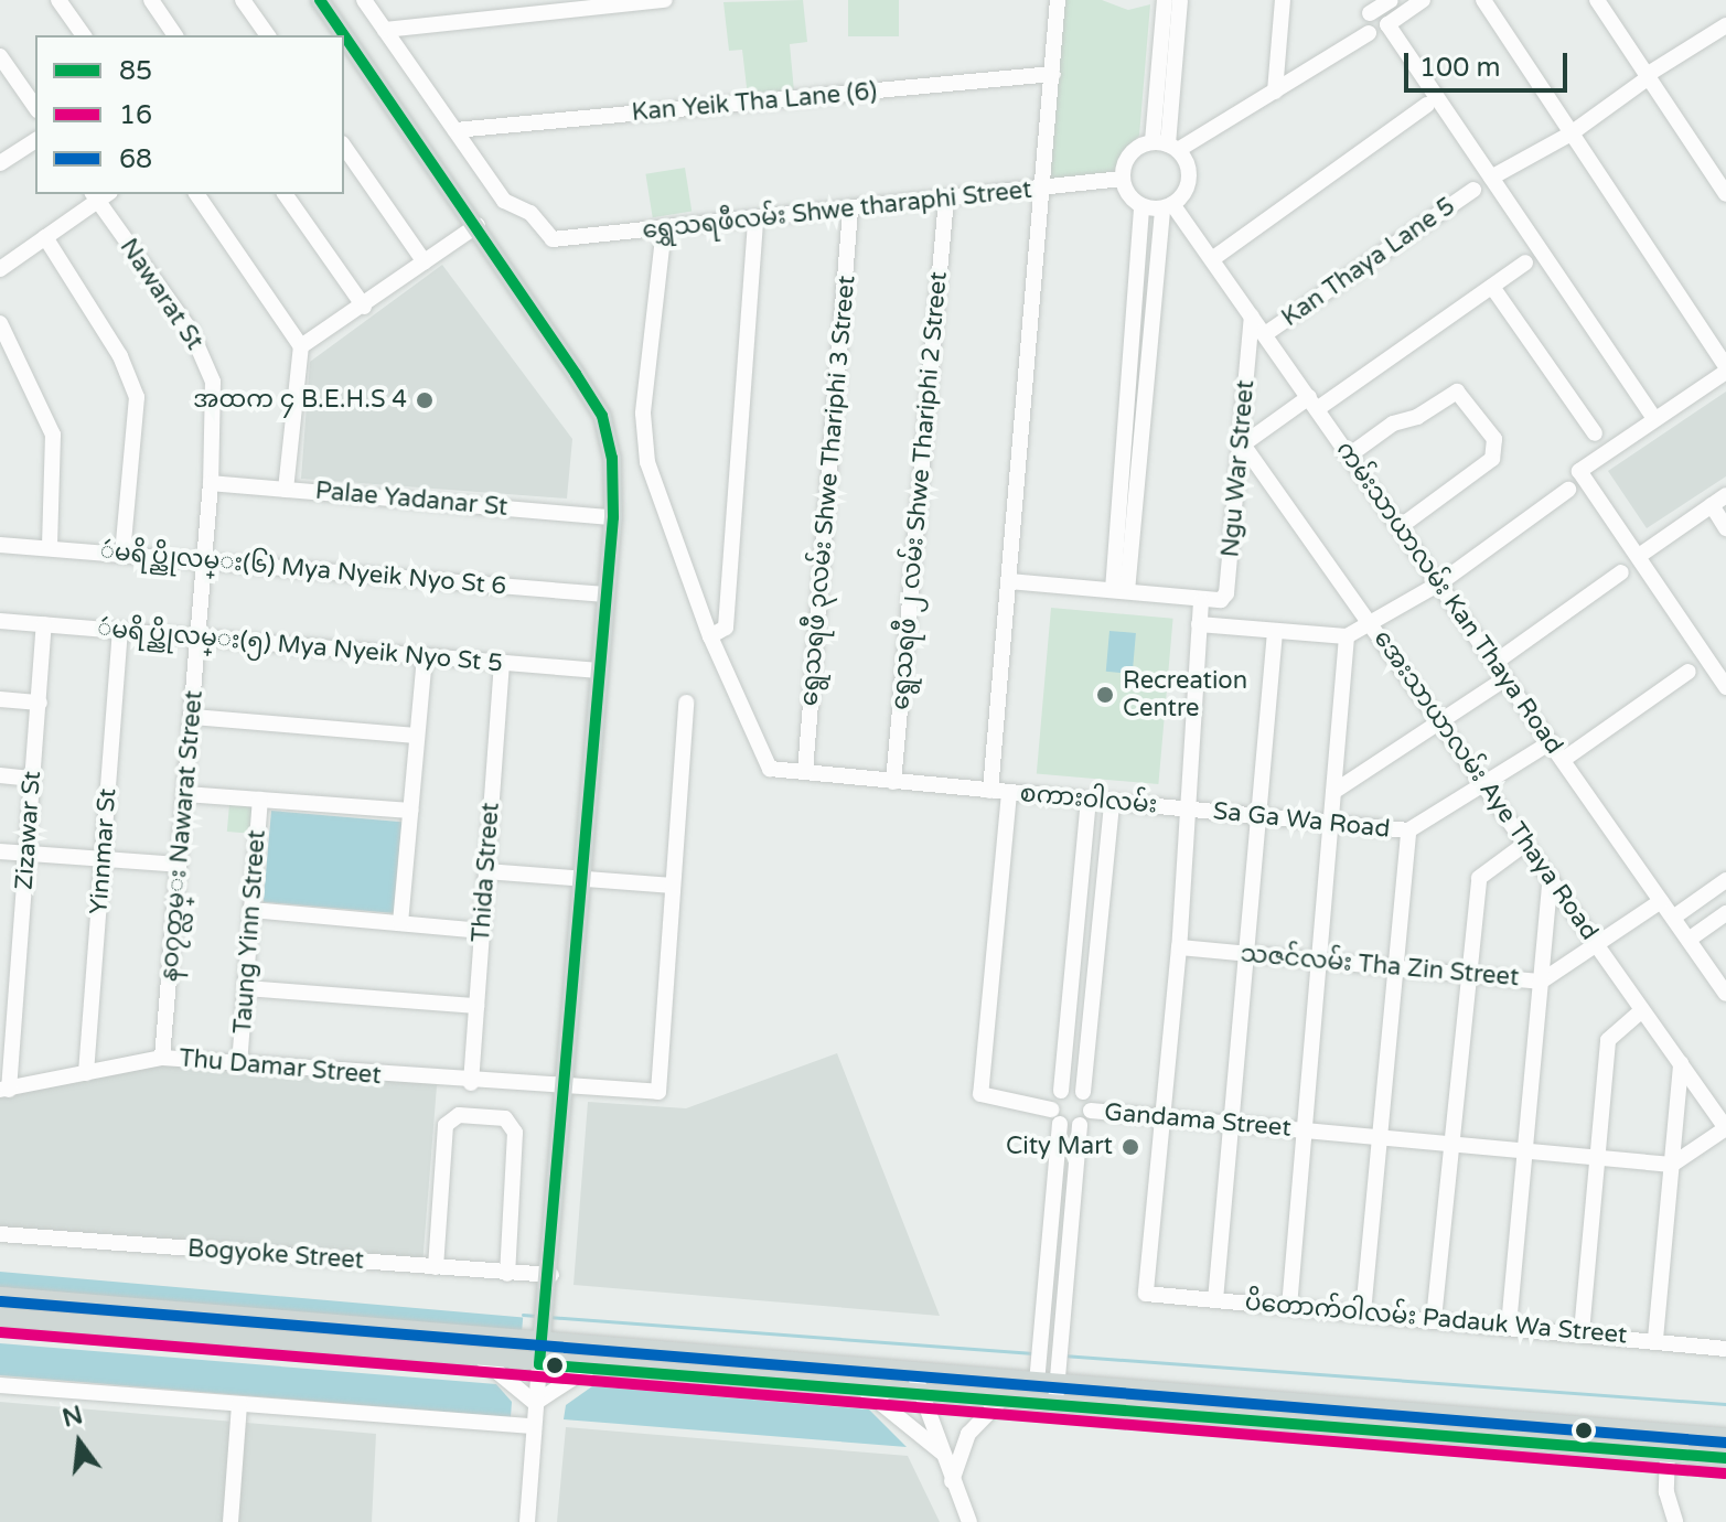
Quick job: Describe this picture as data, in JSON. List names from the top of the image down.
{
  "streets": {
    "street": [
      "Kan Yeik Tha Lane (6)",
      "ရွှေသရဖီလမ်း Shwe tharaphi Street",
      "Kan Thaya Lane 5",
      "Nawarat St",
      "Ngu War Street",
      "ရွေသရဖီ ၃လမ်း Shwe Thariphi 3 Street",
      "ရွေသရဖီ ၂ လမ်း Shwe Thariphi 2 Street",
      "Palae Yadanar St",
      "ဴမရိပ္ညိုလမ္း(၆) Mya Nyeik Nyo St 6",
      "ကမ်းသာယာလမ်း Kan Thaya Road",
      "ဴမရိပ္ညိုလမ္း(၅) Mya Nyeik Nyo St 5",
      "အေးသာယာလမ်း Aye Thaya Road",
      "စကား၀ါလမ်း",
      "Sa Ga Wa Road",
      "Zizawar St",
      "နဝ၇တ္လမ္း Nawarat Street",
      "Yinnmar St",
      "Thida Street",
      "Taung Yinn Street",
      "သဇင်လမ်း Tha Zin Street",
      "Thu Damar Street",
      "Gandama Street",
      "Bogyoke Street",
      "ပိတောက်ဝါလမ်း Padauk Wa Street"
    ]
  },
  "crossings": [
    ["Kan Yeik Tha Lane (6)", "ရွှေသရဖီလမ်း Shwe tharaphi Street"],
    ["ရွှေသရဖီလမ်း Shwe tharaphi Street", "ရွေသရဖီ ၃လမ်း Shwe Thariphi 3 Street"],
    ["ရွှေသရဖီလမ်း Shwe tharaphi Street", "ရွေသရဖီ ၂ လမ်း Shwe Thariphi 2 Street"],
    ["ရွှေသရဖီလမ်း Shwe tharaphi Street", "ကမ်းသာယာလမ်း Kan Thaya Road"],
    ["Kan Thaya Lane 5", "ကမ်းသာယာလမ်း Kan Thaya Road"],
    ["Nawarat St", "Palae Yadanar St"],
    ["Nawarat St", "ဴမရိပ္ညိုလမ္း(၆) Mya Nyeik Nyo St 6"],
    ["Nawarat St", "နဝ၇တ္လမ္း Nawarat Street"],
    ["Ngu War Street", "ကမ်းသာယာလမ်း Kan Thaya Road"],
    ["Ngu War Street", "အေးသာယာလမ်း Aye Thaya Road"],
    ["ရွေသရဖီ ၃လမ်း Shwe Thariphi 3 Street", "စကား၀ါလမ်း"],
    ["ရွေသရဖီ ၂ လမ်း Shwe Thariphi 2 Street", "စကား၀ါလမ်း"],
    ["ဴမရိပ္ညိုလမ္း(၆) Mya Nyeik Nyo St 6", "နဝ၇တ္လမ္း Nawarat Street"],
    ["ကမ်းသာယာလမ်း Kan Thaya Road", "Sa Ga Wa Road"],
    ["ကမ်းသာယာလမ်း Kan Thaya Road", "သဇင်လမ်း Tha Zin Street"],
    ["ဴမရိပ္ညိုလမ္း(၅) Mya Nyeik Nyo St 5", "Zizawar St"],
    ["ဴမရိပ္ညိုလမ္း(၅) Mya Nyeik Nyo St 5", "နဝ၇တ္လမ္း Nawarat Street"],
    ["ဴမရိပ္ညိုလမ္း(၅) Mya Nyeik Nyo St 5", "Yinnmar St"],
    ["ဴမရိပ္ညိုလမ္း(၅) Mya Nyeik Nyo St 5", "Thida Street"],
    ["အေးသာယာလမ်း Aye Thaya Road", "Sa Ga Wa Road"],
    ["အေးသာယာလမ်း Aye Thaya Road", "သဇင်လမ်း Tha Zin Street"],
    ["စကား၀ါလမ်း", "Sa Ga Wa Road"],
    ["Zizawar St", "Thu Damar Street"],
    ["နဝ၇တ္လမ္း Nawarat Street", "Thu Damar Street"],
    ["Yinnmar St", "Thu Damar Street"],
    ["Thida Street", "Thu Damar Street"],
    ["Taung Yinn Street", "Thu Damar Street"],
    ["Gandama Street", "ပိတောက်ဝါလမ်း Padauk Wa Street"]
  ],
  "places": ["အထက ၄ B.E.H.S 4", "Recreation Centre", "City Mart"],
  "lines": ["transit line 85", "transit line 68", "transit line 16"],
  "legend": ["85", "16", "68"],
  "scale_bar": "100 m",
  "north": "top"
}
